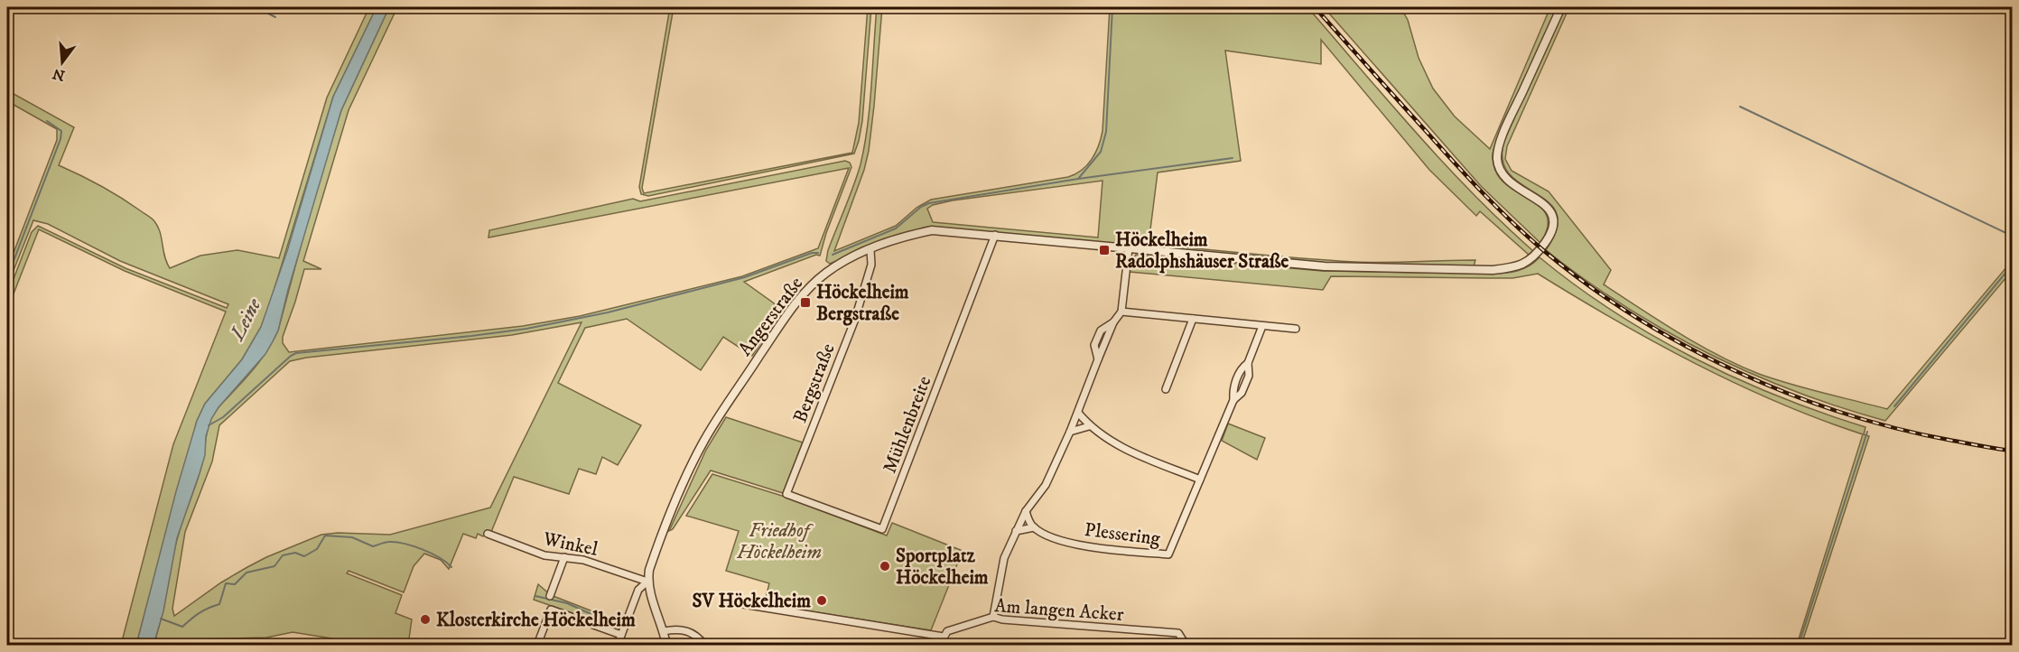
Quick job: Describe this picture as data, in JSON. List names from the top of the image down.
{
  "streets": {
    "street": [
      "Angerstraße",
      "Bergstraße",
      "Mühlenbreite",
      "Plessering",
      "Winkel",
      "Am langen Acker"
    ]
  },
  "crossings": [
    ["Angerstraße", "Bergstraße"],
    ["Angerstraße", "Mühlenbreite"],
    ["Angerstraße", "Winkel"],
    ["Bergstraße", "Mühlenbreite"]
  ],
  "water": ["Leine"],
  "parks": ["Friedhof Höckelheim"],
  "places": {
    "transit": ["Höckelheim Radolphshäuser Straße", "Höckelheim Bergstraße"],
    "other": ["Sportplatz Höckelheim", "SV Höckelheim", "Klosterkirche Höckelheim"]
  },
  "north": "bottom"
}
